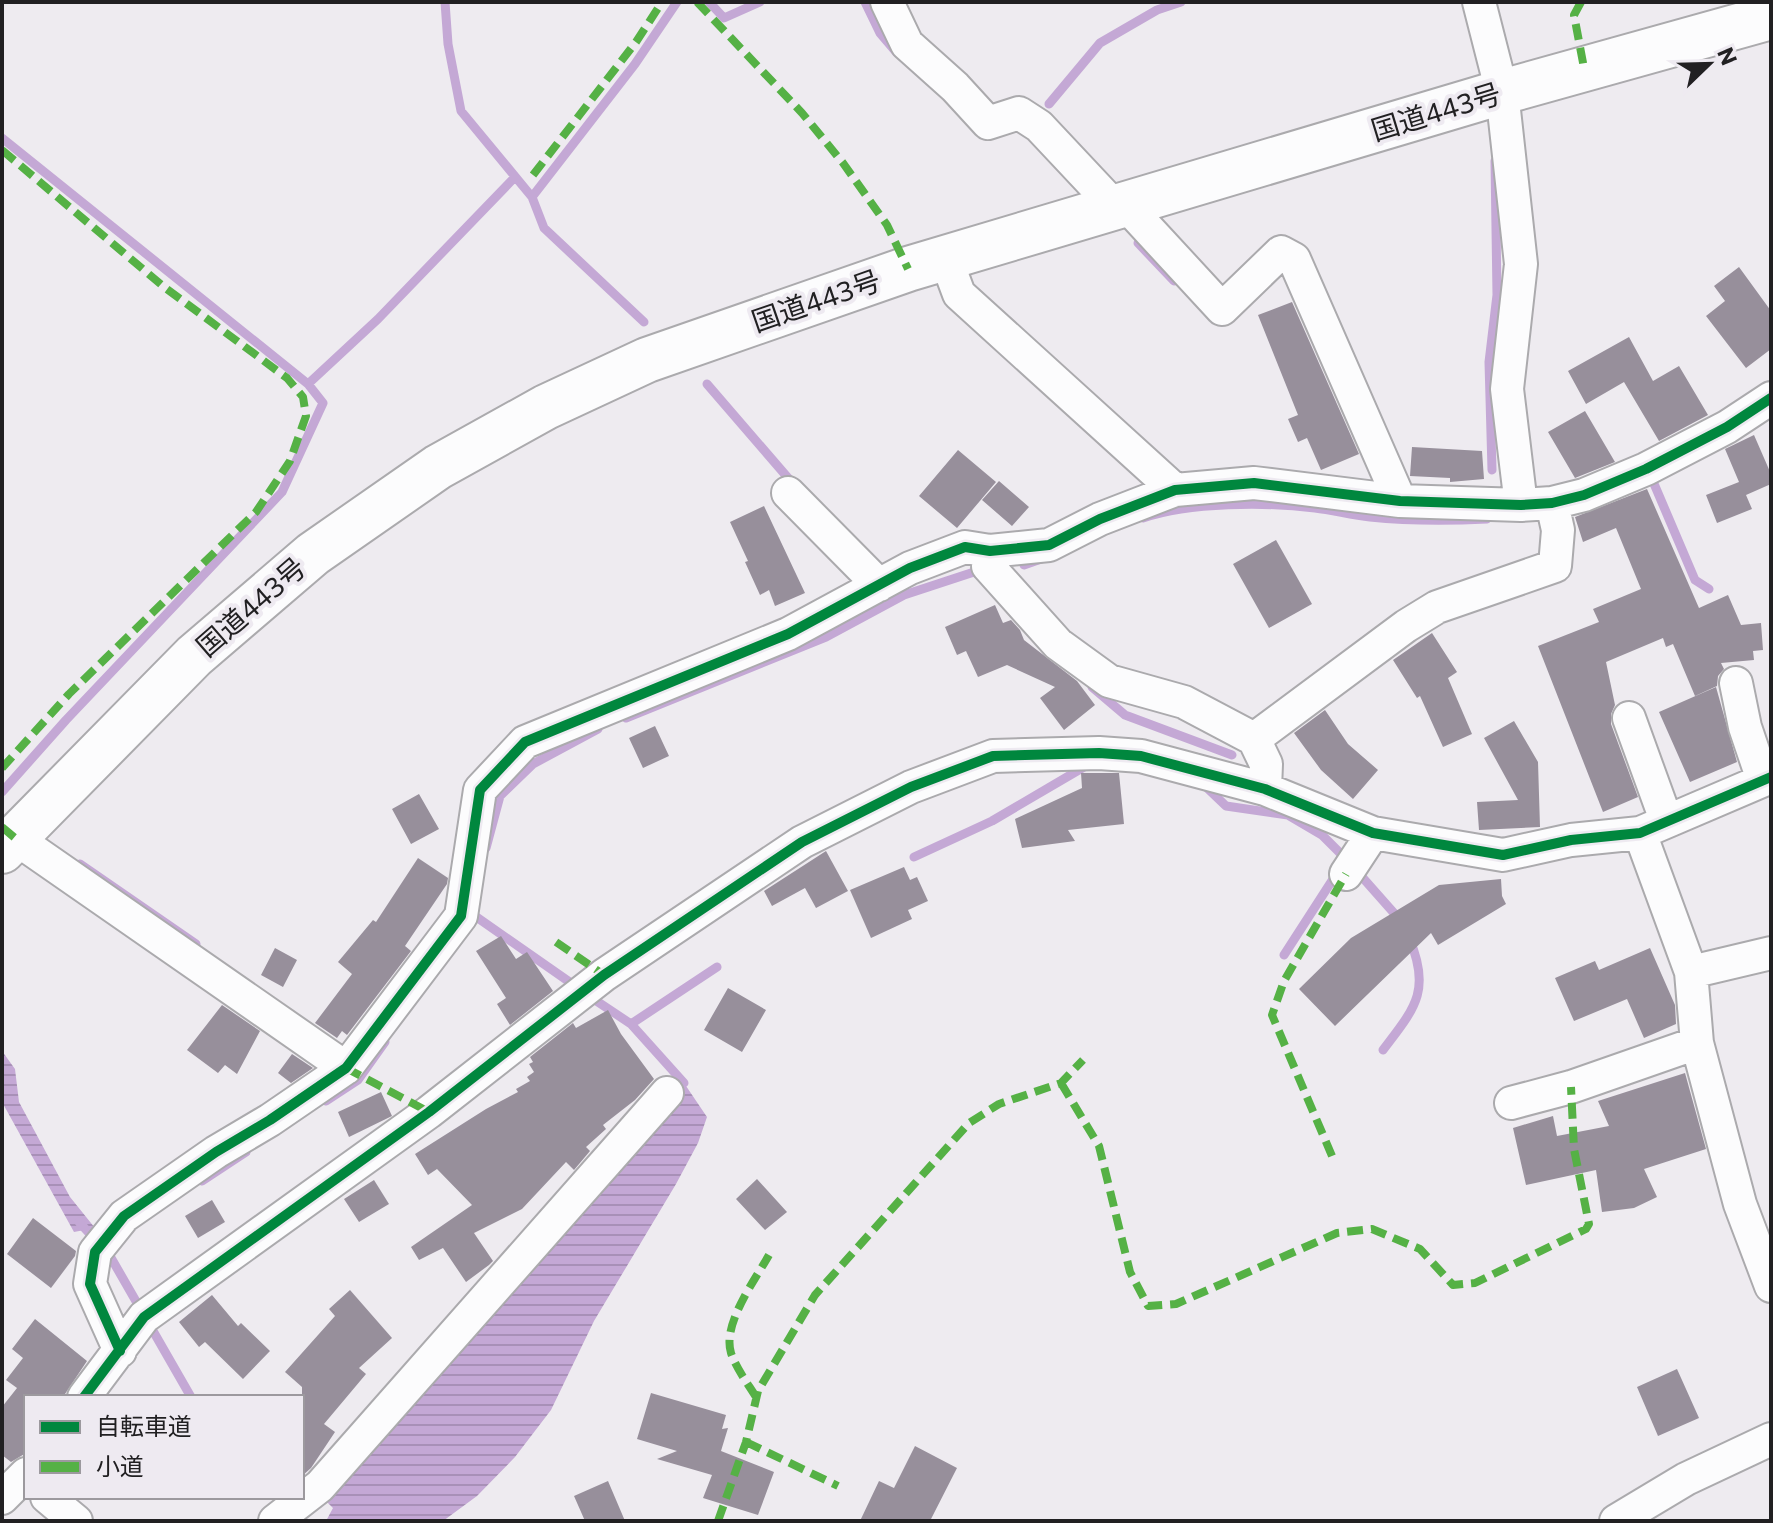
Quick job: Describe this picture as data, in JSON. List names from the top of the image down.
{
  "streets": {
    "highway": ["国道443号"]
  },
  "legend": ["自転車道", "小道"],
  "north": "top right"
}
